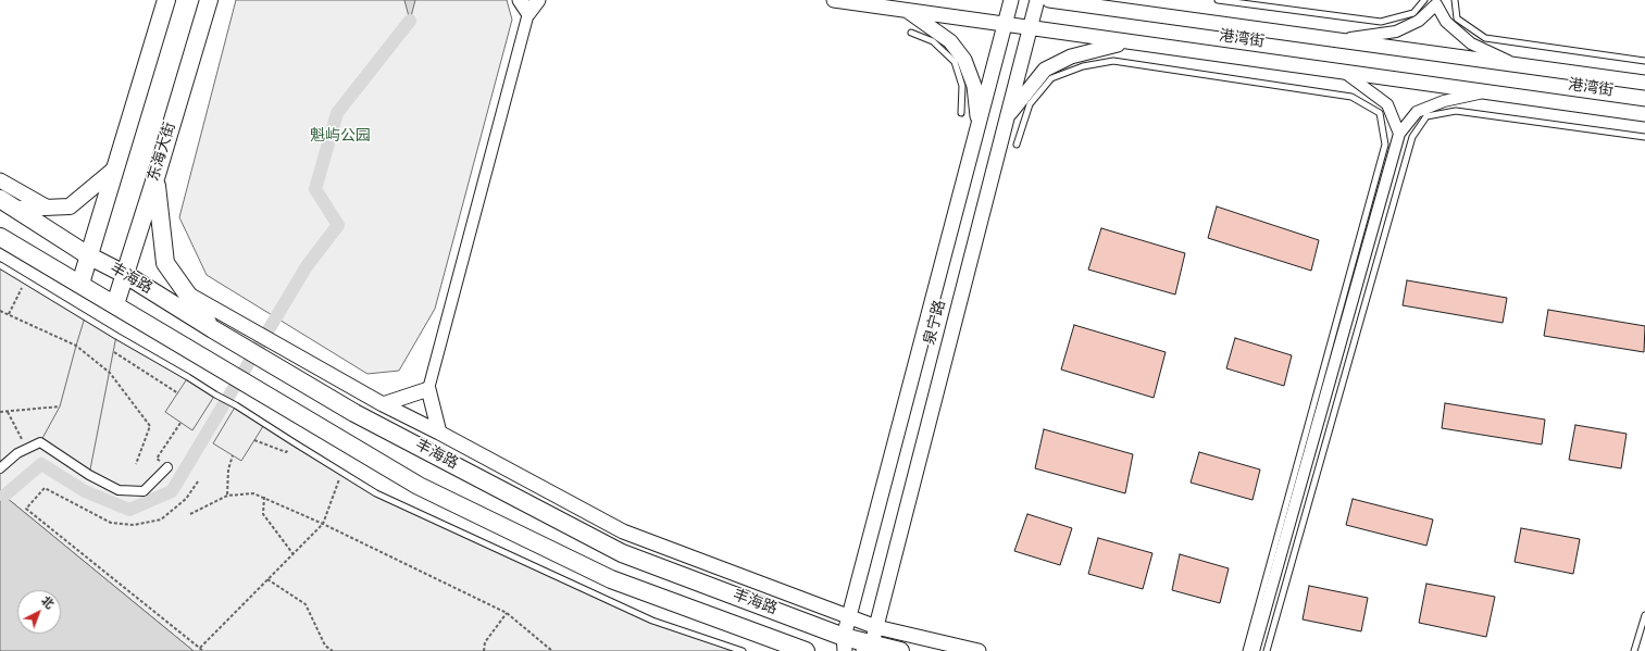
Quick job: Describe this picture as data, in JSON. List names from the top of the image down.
{
  "streets": {
    "main road": ["东海大街", "丰海路"],
    "street": ["港湾街", "泉宁路"]
  },
  "crossings": [
    ["港湾街", "泉宁路"],
    ["东海大街", "丰海路"],
    ["丰海路", "泉宁路"]
  ],
  "parks": ["魁屿公园"],
  "north": "top right"
}
